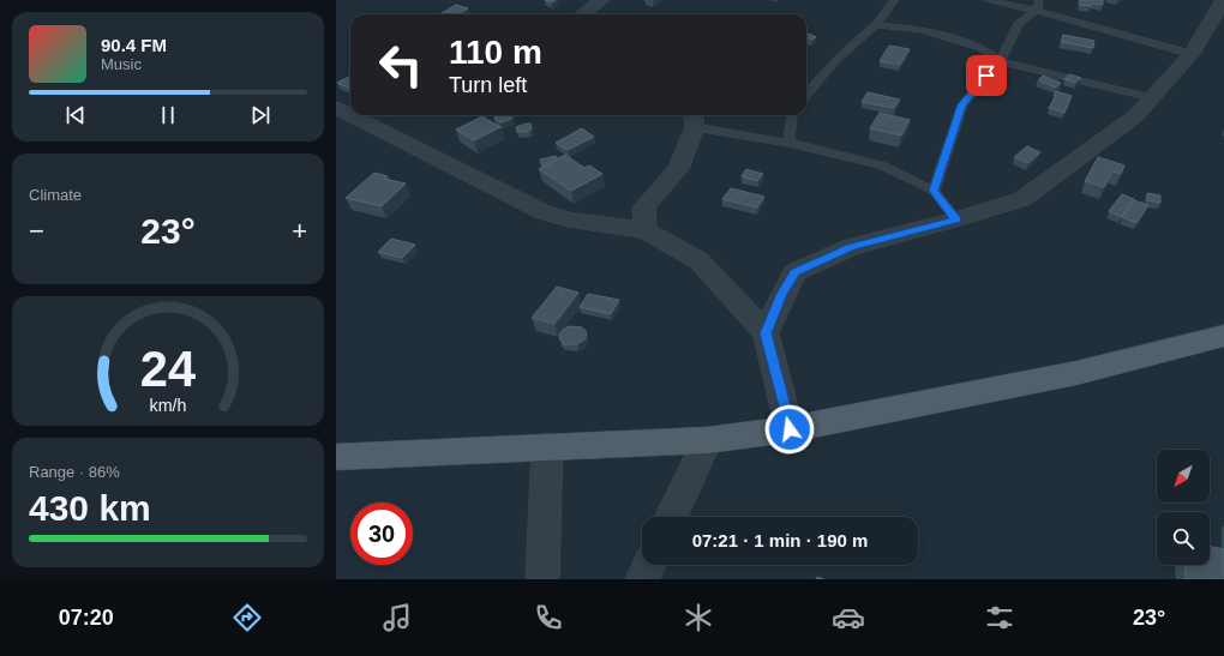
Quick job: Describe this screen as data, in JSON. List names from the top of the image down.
{
  "north": "bottom left",
  "page": {
    "turn": ["110 m", "Turn left"],
    "song": ["90.4 FM", "Music"],
    "tile": [
      "Climate",
      ["Range · 86%", "430 km"]
    ],
    "heat": ["−", "23°", "+"],
    "limit": "30",
    "trip": "07:21 · 1 min · 190 m",
    "tabs": ["07:20", "23°"],
    "gauge": ["24", "km/h"]
  }
}
